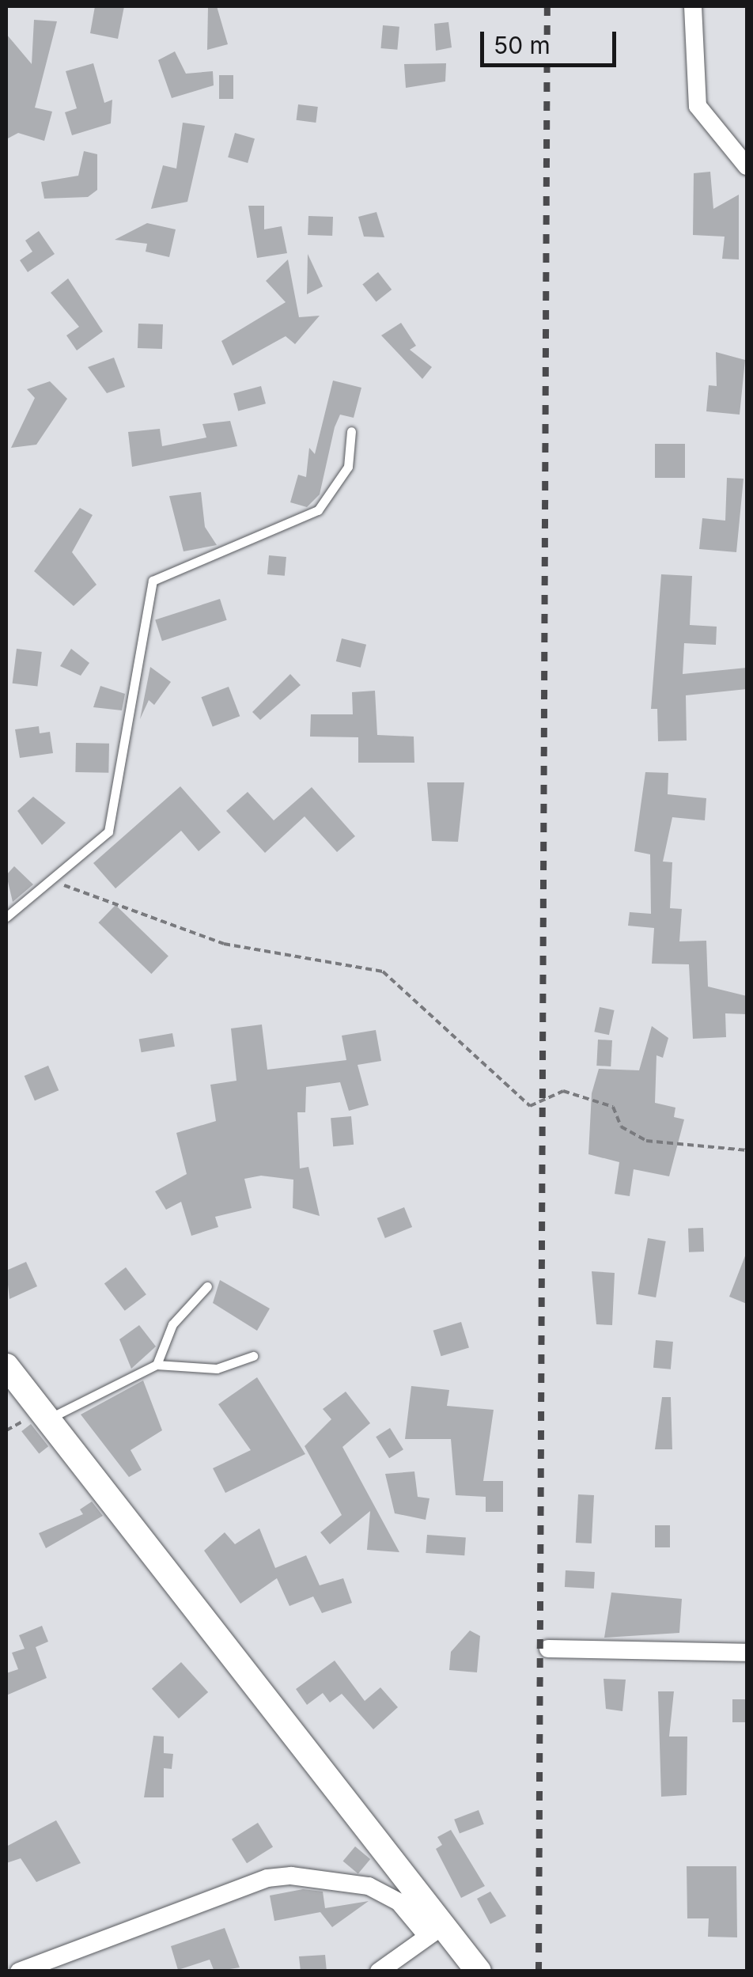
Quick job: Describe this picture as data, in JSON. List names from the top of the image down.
{
  "scale_bar": "50 m"
}
